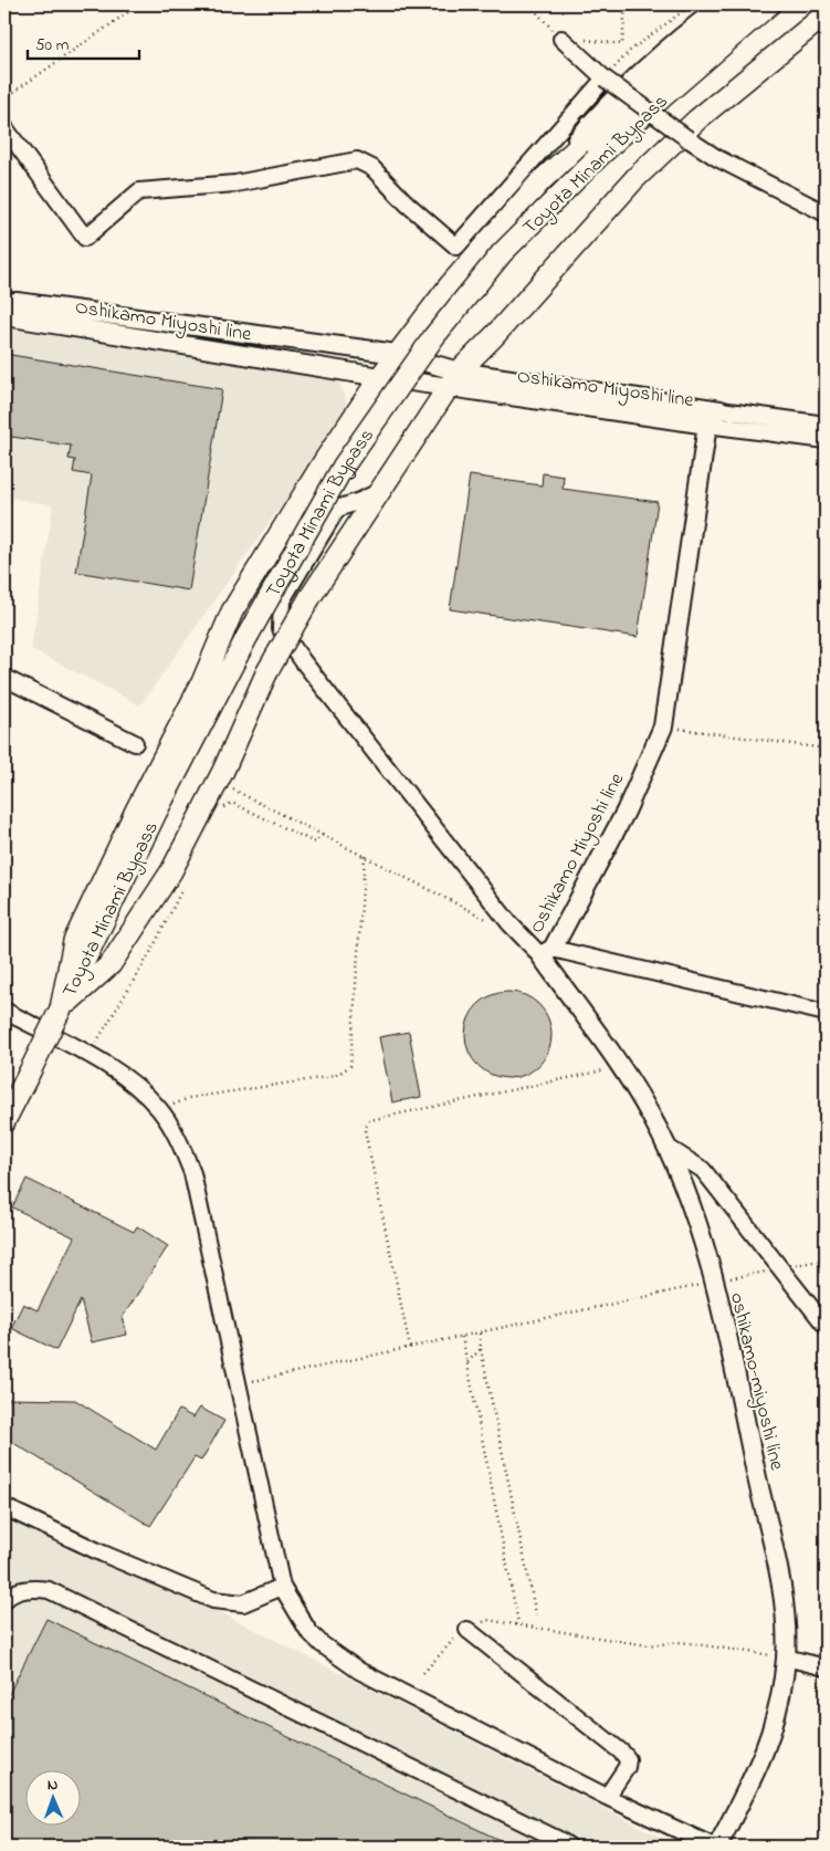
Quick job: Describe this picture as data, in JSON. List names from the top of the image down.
{
  "streets": {
    "highway": ["Toyota Minami Bypass"],
    "main road": ["Oshikamo Miyoshi line", "oshikamo-miyoshi line"]
  },
  "crossings": [
    ["Oshikamo Miyoshi line", "oshikamo-miyoshi line"]
  ],
  "scale_bar": "50 m",
  "north": "top"
}
